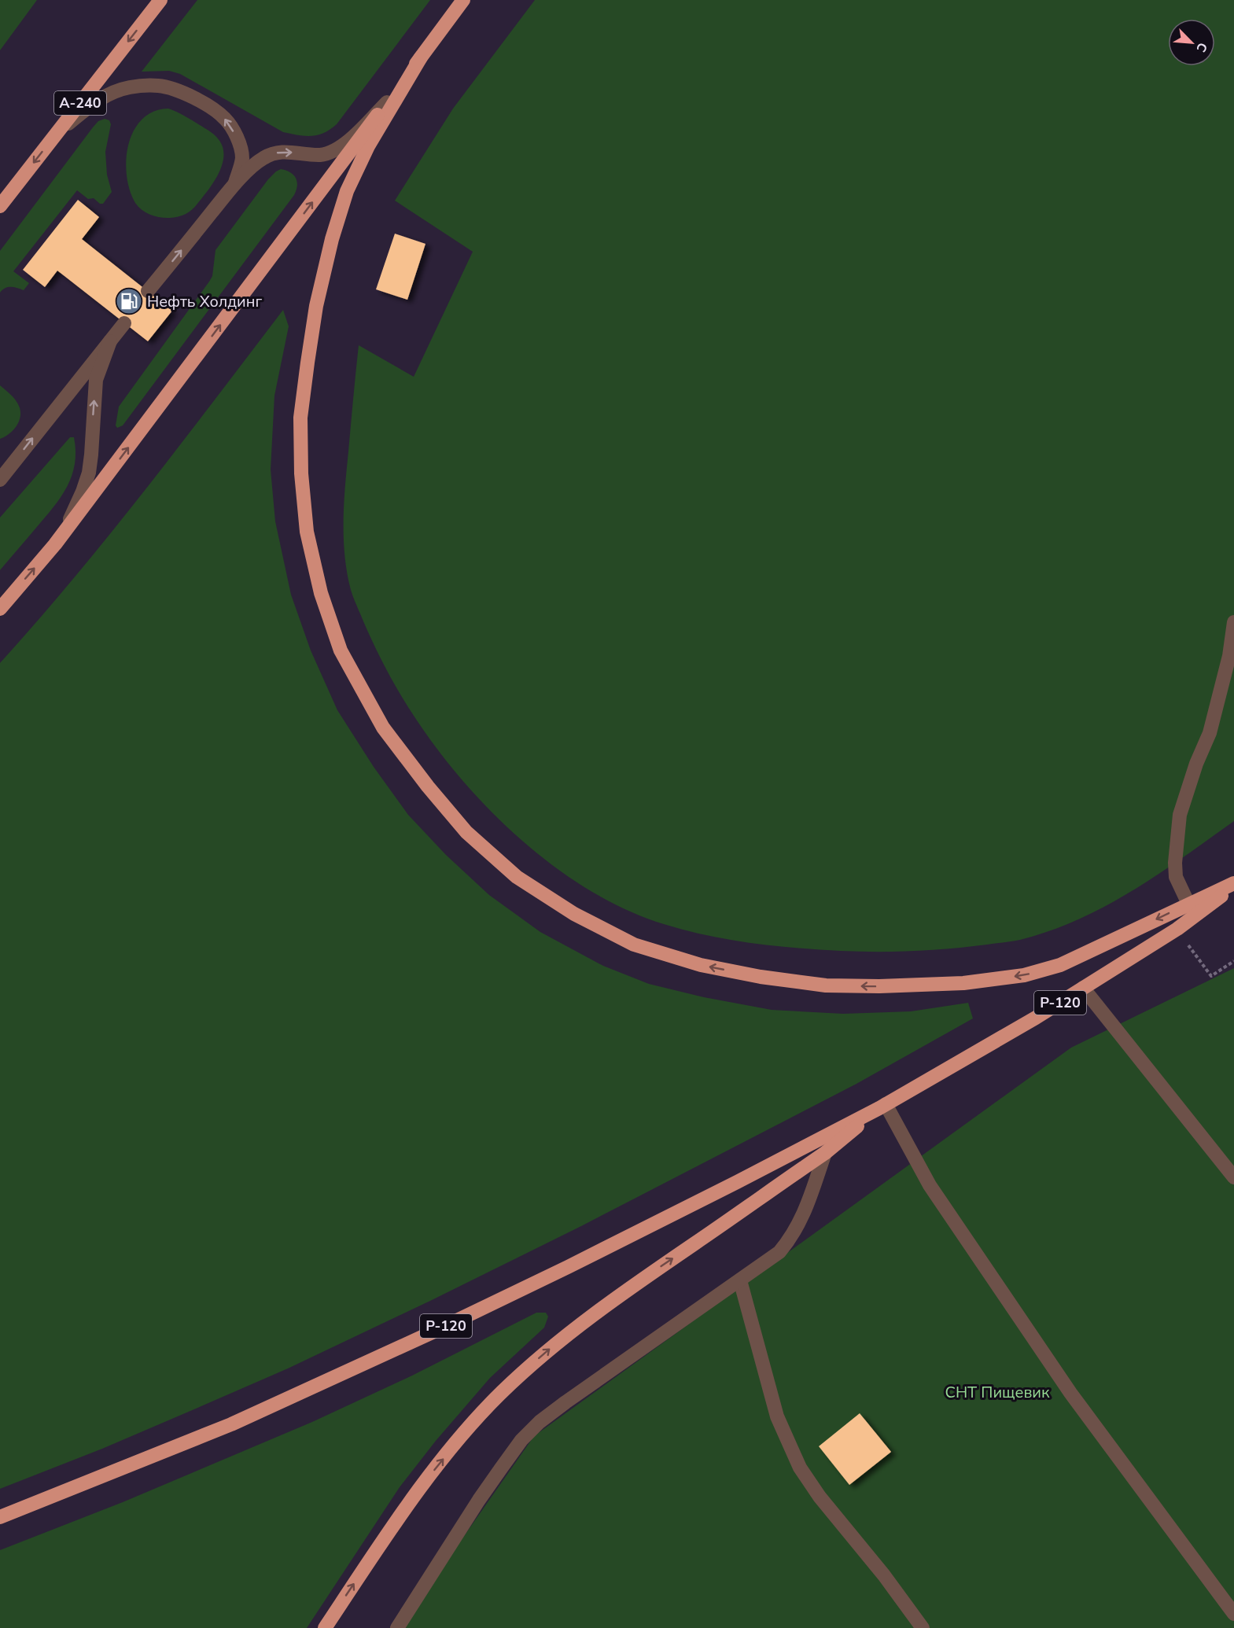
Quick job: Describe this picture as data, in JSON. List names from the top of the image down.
{
  "streets": {
    "highway": ["А-240", "Р-120"]
  },
  "parks": ["СНТ Пищевик"],
  "places": {
    "fuel station": ["Нефть Холдинг"]
  },
  "north": "bottom right"
}
